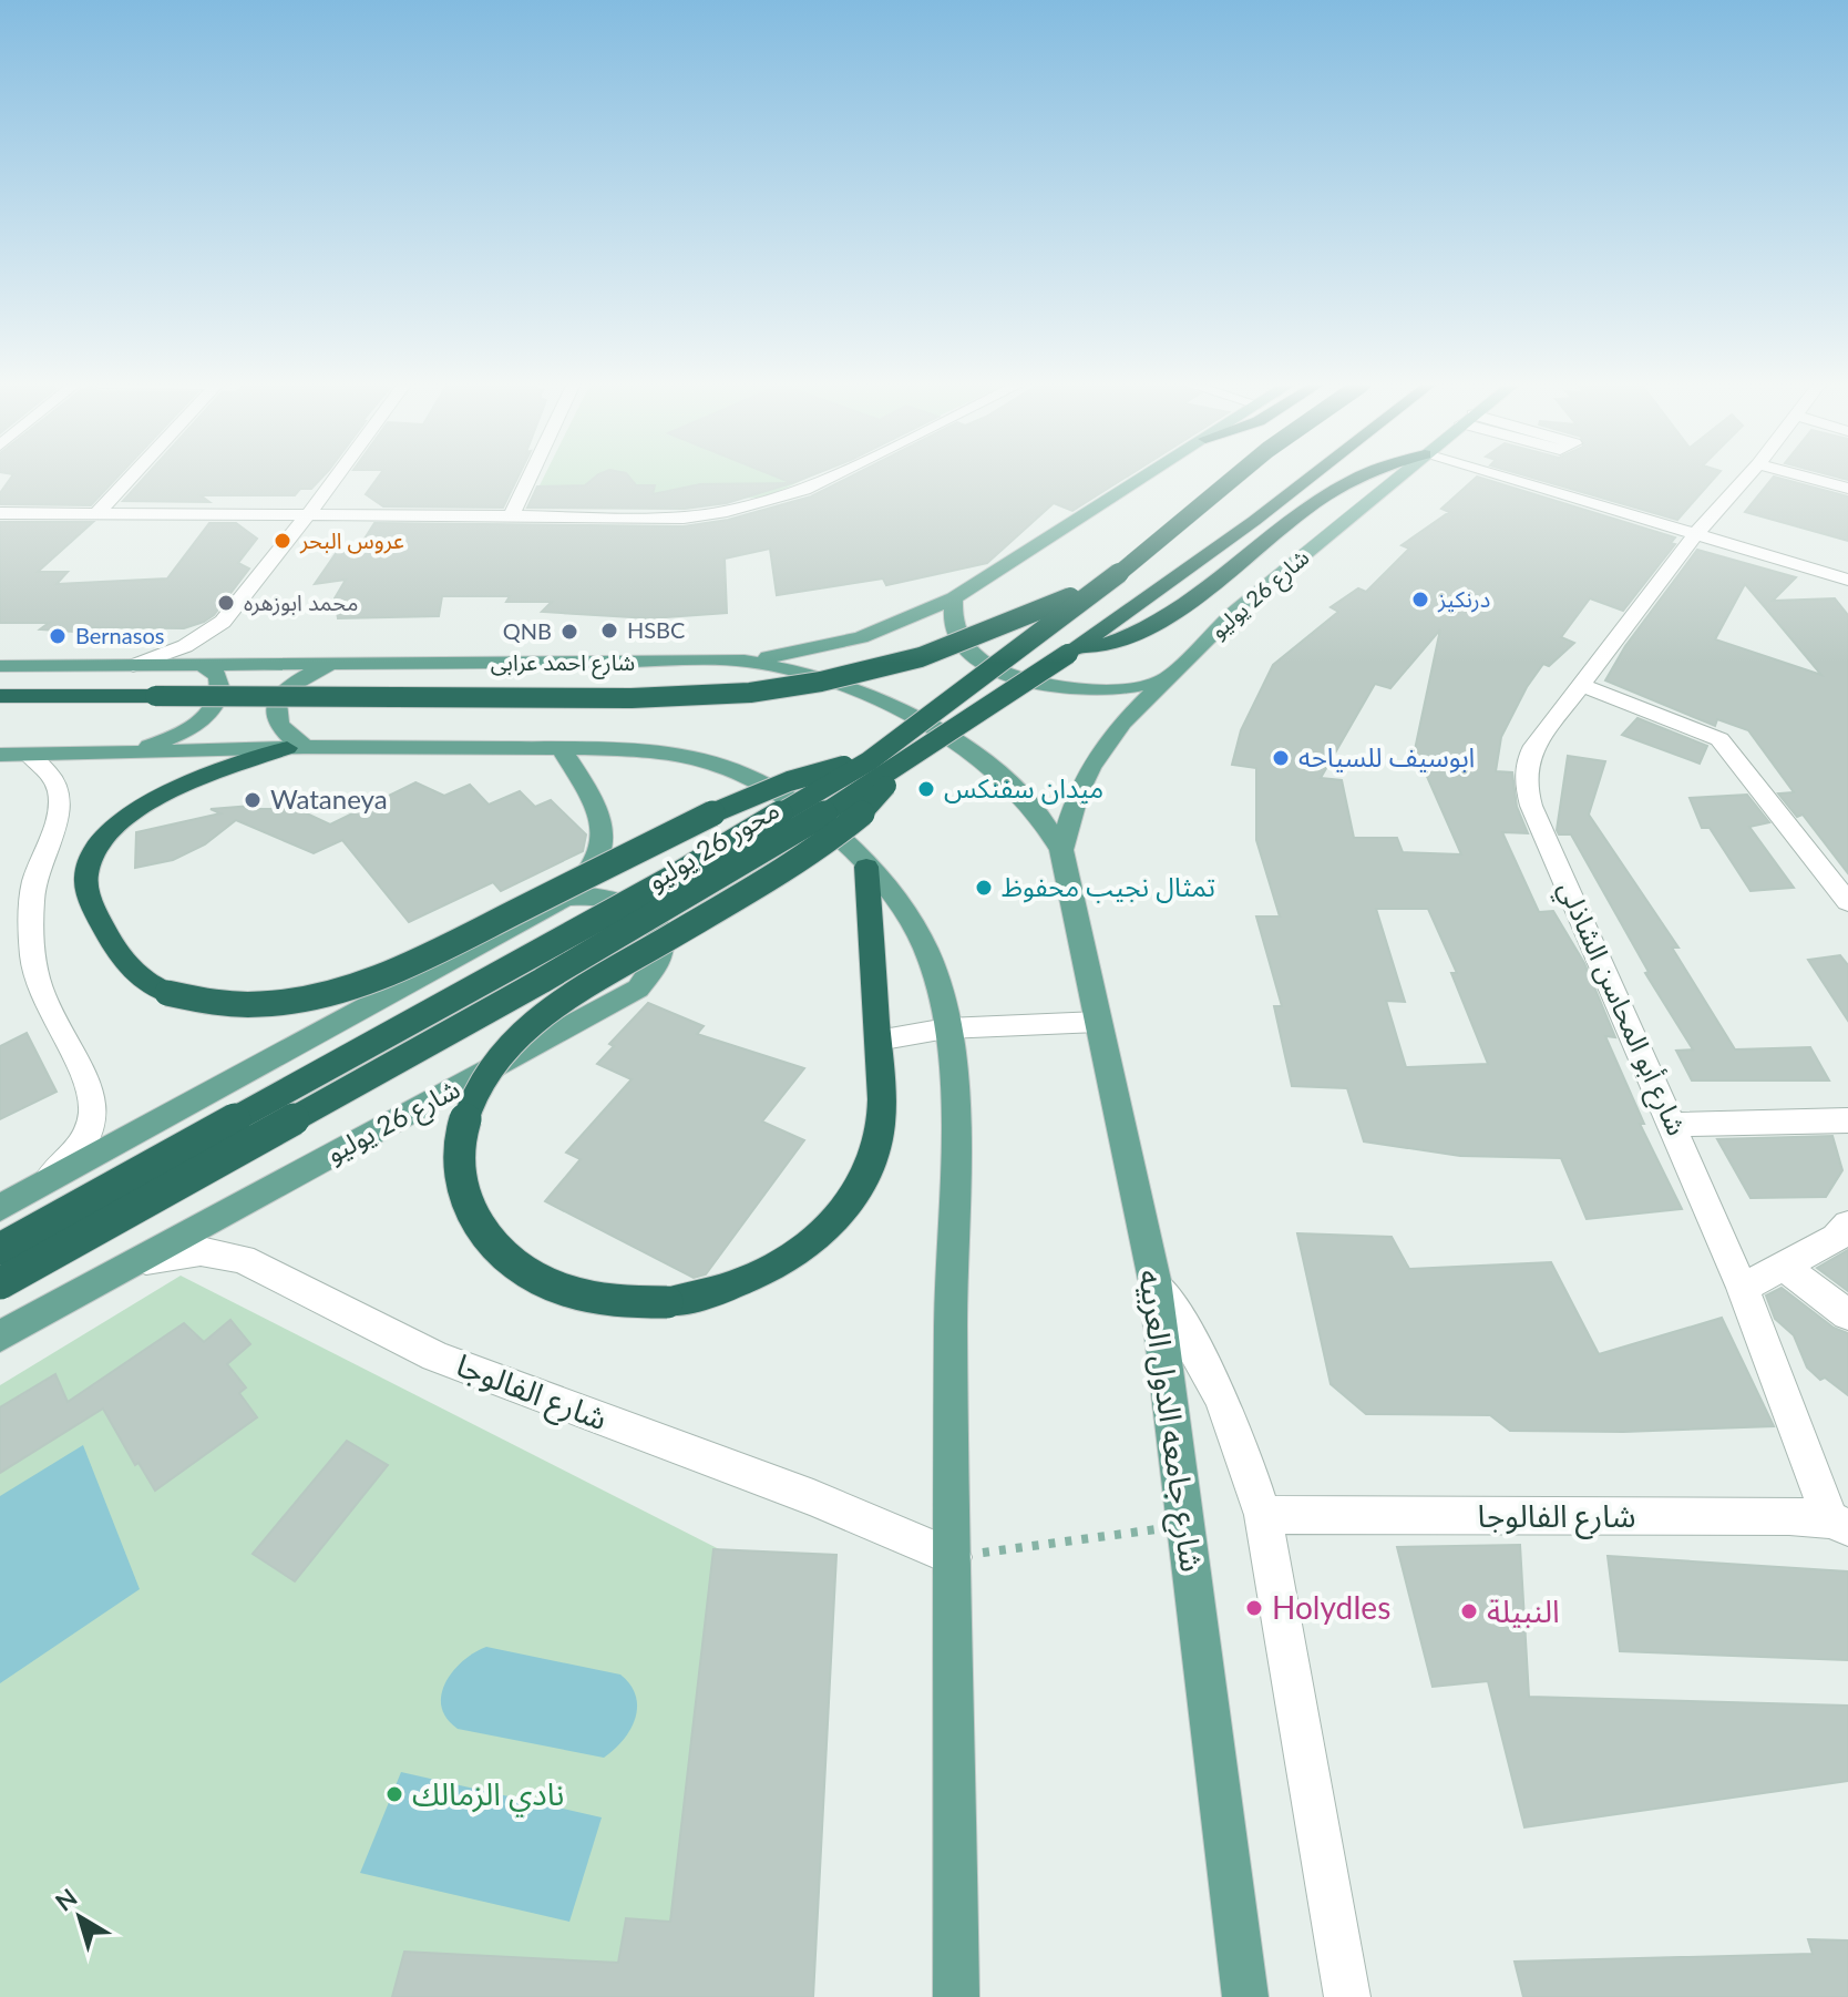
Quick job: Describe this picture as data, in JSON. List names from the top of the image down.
{
  "streets": {
    "highway": ["محور 26 يوليو"],
    "main road": ["شارع 26 يوليو", "شارع احمد عرابى", "شارع جامعه الدول العربيه"],
    "street": ["شارع أبو المحاسن الشاذلي", "شارع الفالوجا"]
  },
  "crossings": [
    ["شارع 26 يوليو", "شارع احمد عرابى"],
    ["شارع 26 يوليو", "شارع الفالوجا"],
    ["شارع 26 يوليو", "شارع جامعه الدول العربيه"],
    ["شارع احمد عرابى", "شارع جامعه الدول العربيه"],
    ["شارع أبو المحاسن الشاذلي", "شارع الفالوجا"]
  ],
  "places": [
    "عروس البحر",
    "درنكيز",
    "محمد ابوزهره",
    "HSBC",
    "QNB",
    "Bernasos",
    "ابوسيف للسياحه",
    "ميدان سفنكس",
    "Wataneya",
    "تمثال نجيب محفوظ",
    "HolydIes",
    "النبيلة",
    "نادي الزمالك"
  ],
  "north": "top left"
}
